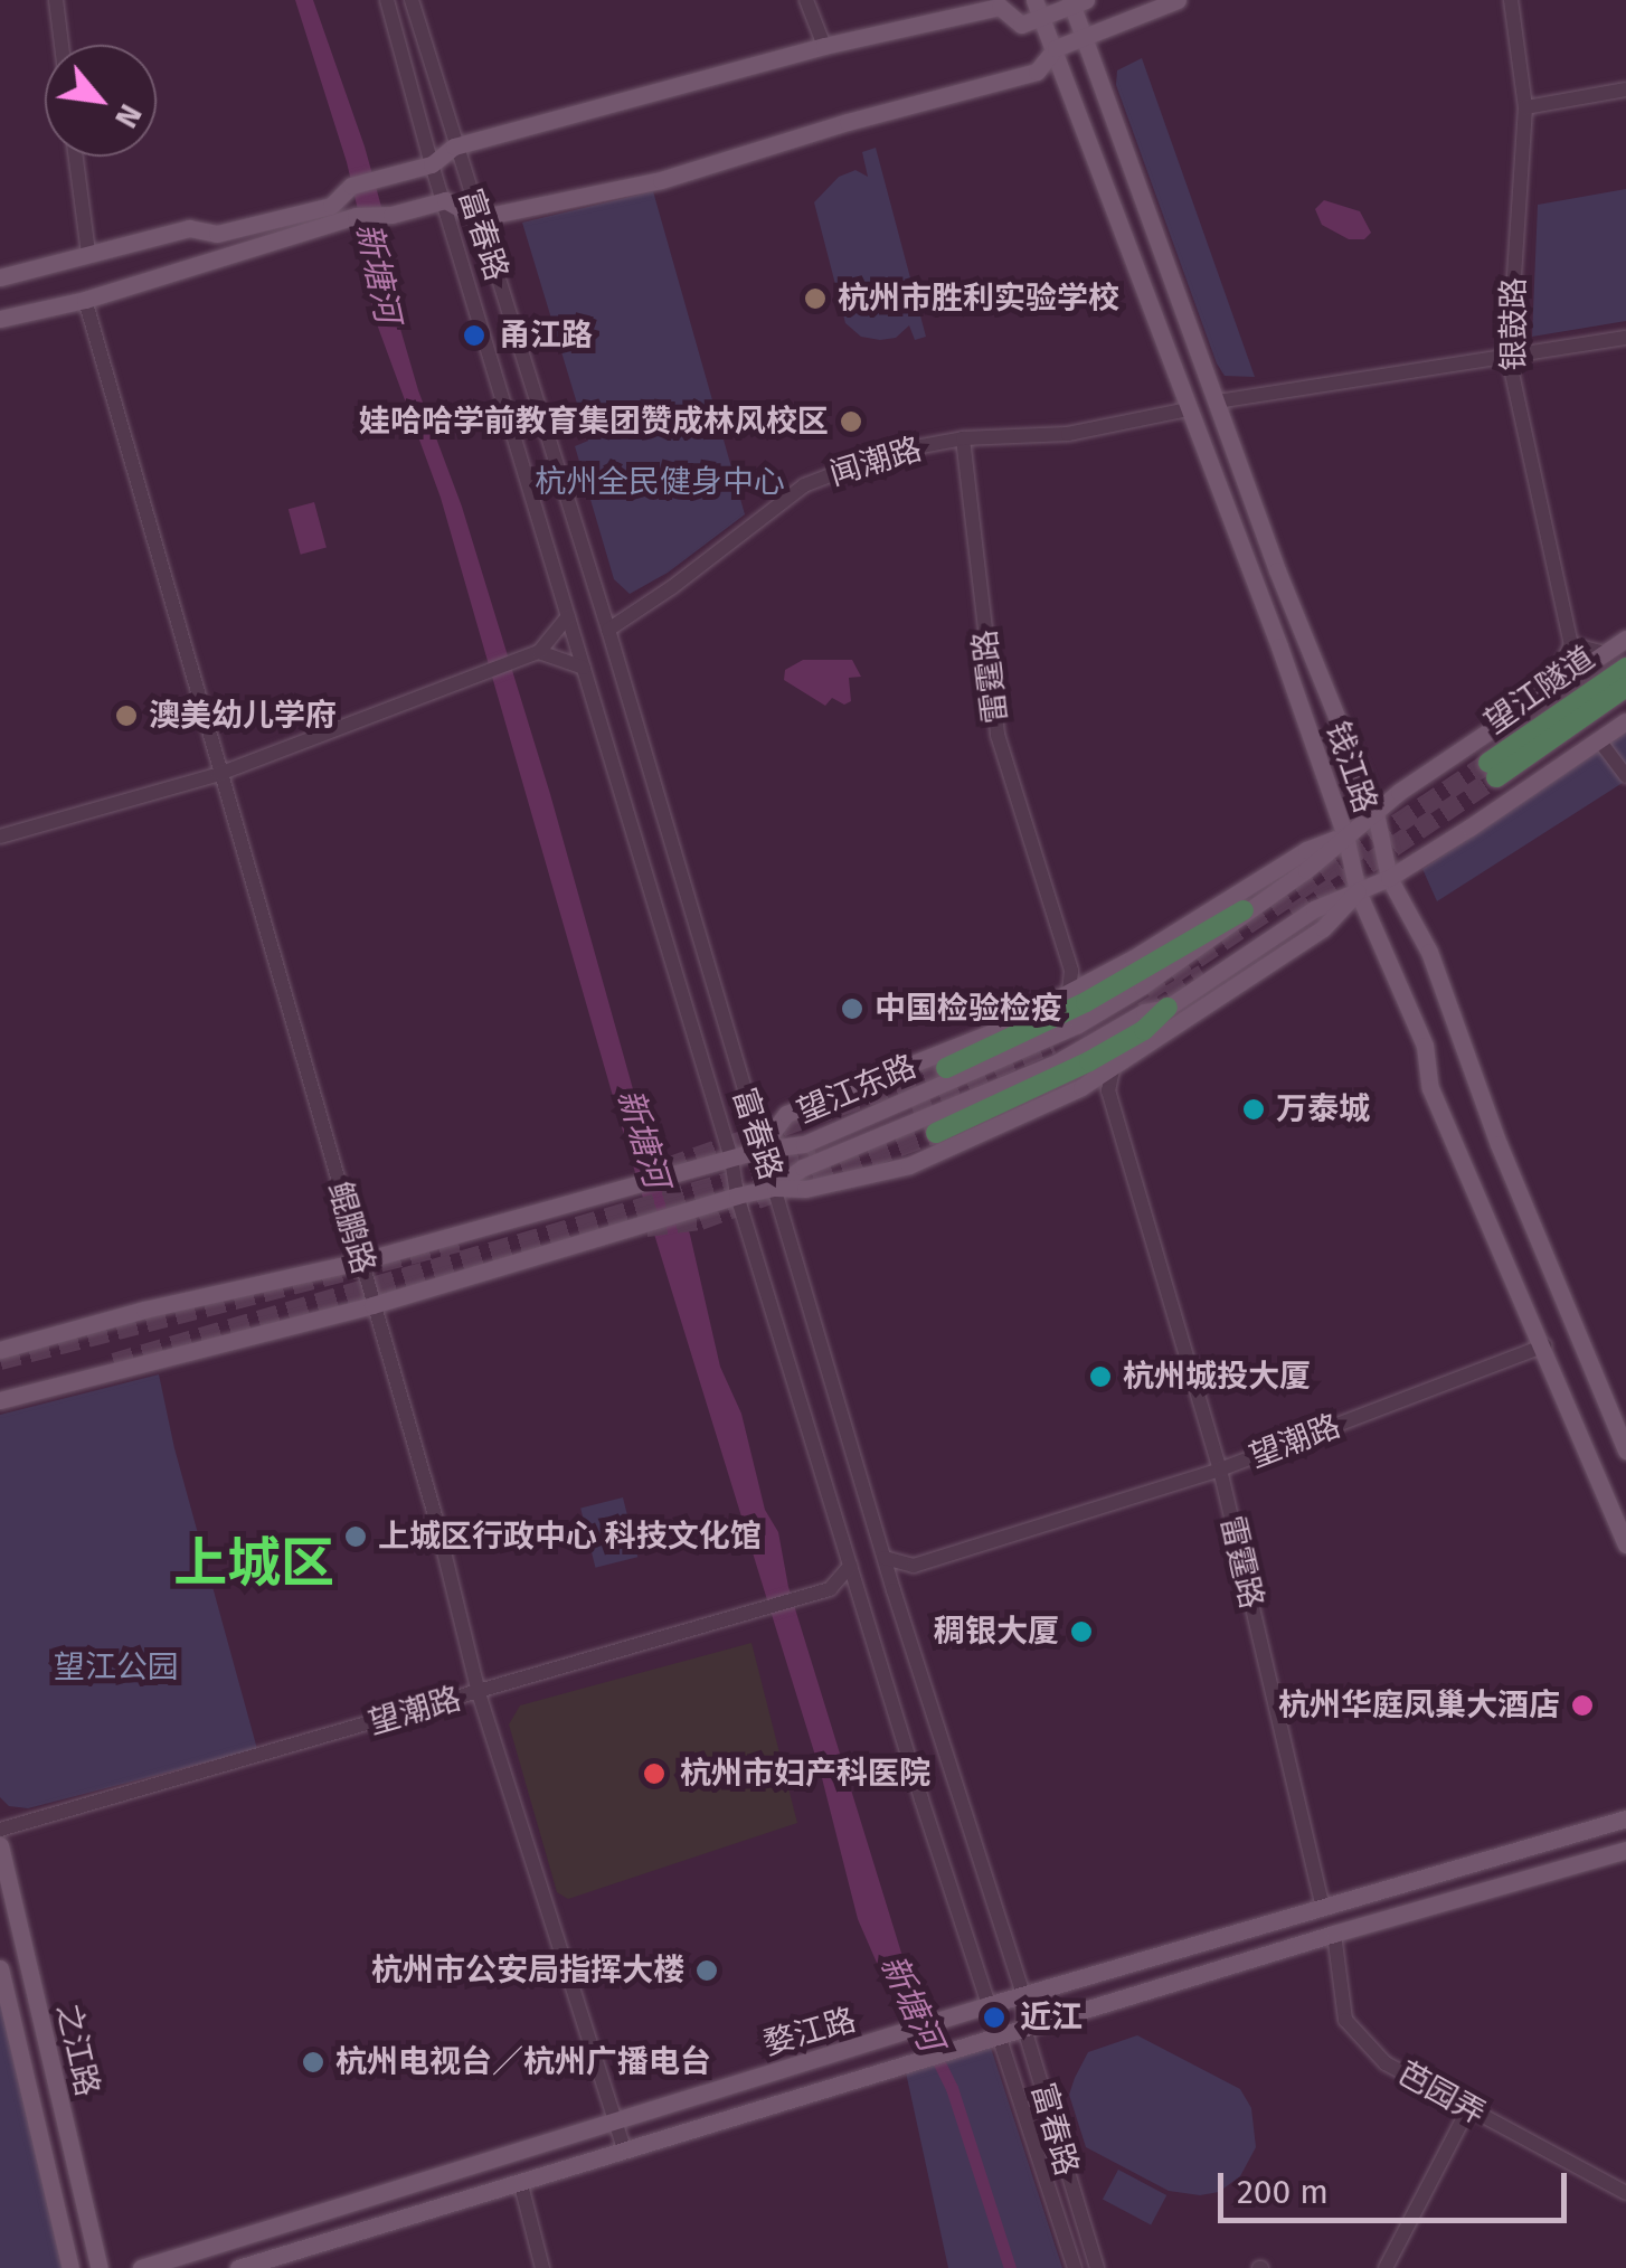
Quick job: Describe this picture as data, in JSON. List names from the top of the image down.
{
  "streets": {
    "highway": ["望江隧道"],
    "main road": [
      "钱江路",
      "望江东路",
      "婺江路",
      "之江路"
    ],
    "street": [
      "富春路",
      "银鼓路",
      "闻潮路",
      "雷霆路",
      "鲲鹏路",
      "望潮路",
      "芭园弄"
    ]
  },
  "crossings": [
    ["富春路", "闻潮路"],
    ["富春路", "望江东路"],
    ["富春路", "婺江路"],
    ["闻潮路", "雷霆路"],
    ["闻潮路", "钱江路"],
    ["雷霆路", "望潮路"],
    ["雷霆路", "婺江路"],
    ["钱江路", "望江东路"],
    ["钱江路", "望潮路"],
    ["望江东路", "鲲鹏路"],
    ["鲲鹏路", "望潮路"],
    ["鲲鹏路", "婺江路"],
    ["婺江路", "芭园弄"]
  ],
  "districts": ["上城区"],
  "water": ["新塘河"],
  "parks": ["杭州全民健身中心", "望江公园"],
  "places": [
    "杭州市胜利实验学校",
    "甬江路",
    "娃哈哈学前教育集团赞成林风校区",
    "澳美幼儿学府",
    "中国检验检疫",
    "万泰城",
    "杭州城投大厦",
    "上城区行政中心 科技文化馆",
    "稠银大厦",
    "杭州华庭凤巢大酒店",
    "杭州市妇产科医院",
    "杭州市公安局指挥大楼",
    "近江",
    "杭州电视台／杭州广播电台"
  ],
  "scale_bar": "200 m",
  "north": "bottom right"
}
